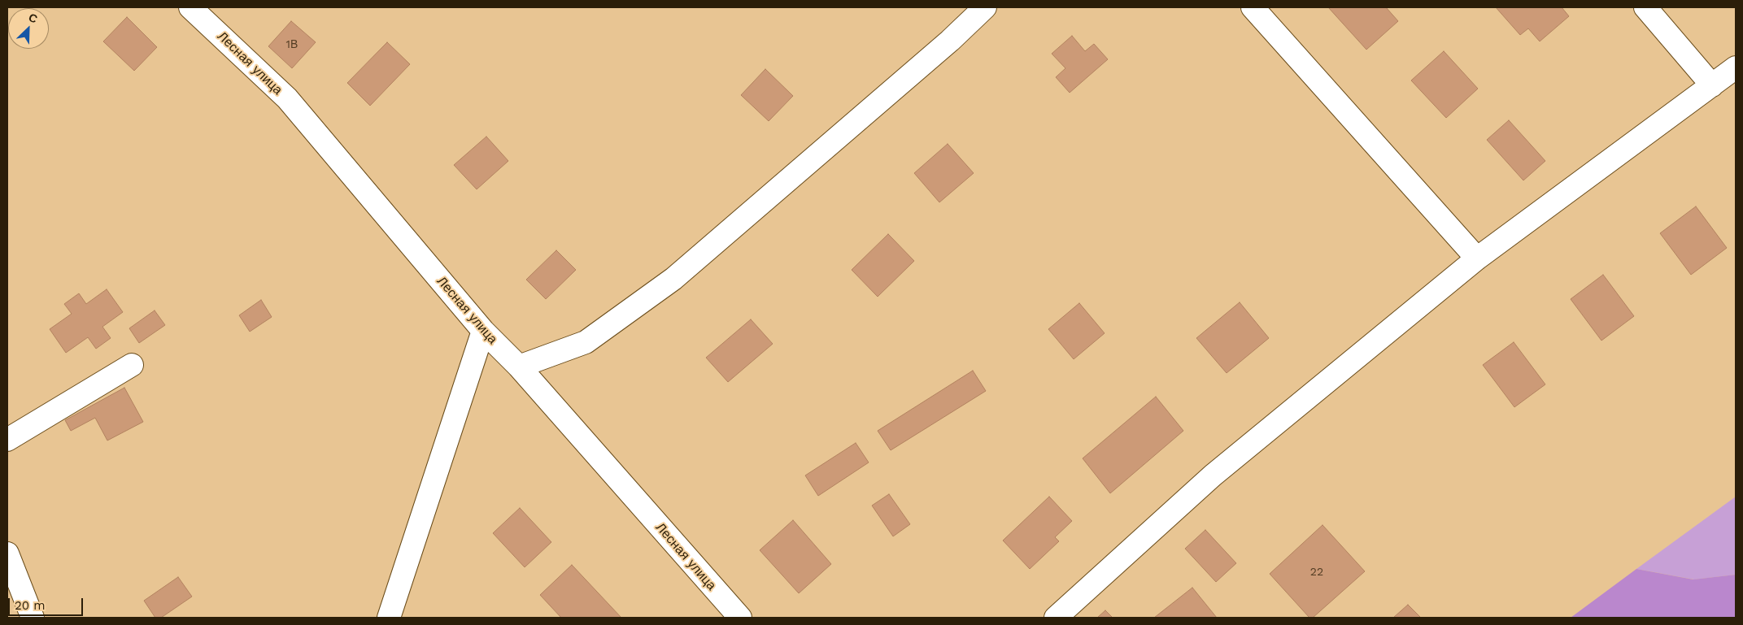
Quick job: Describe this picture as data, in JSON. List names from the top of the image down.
{
  "streets": {
    "street": ["Лесная улица"]
  },
  "house_numbers": ["1В", "22"],
  "scale_bar": "20 m",
  "north": "top right"
}
